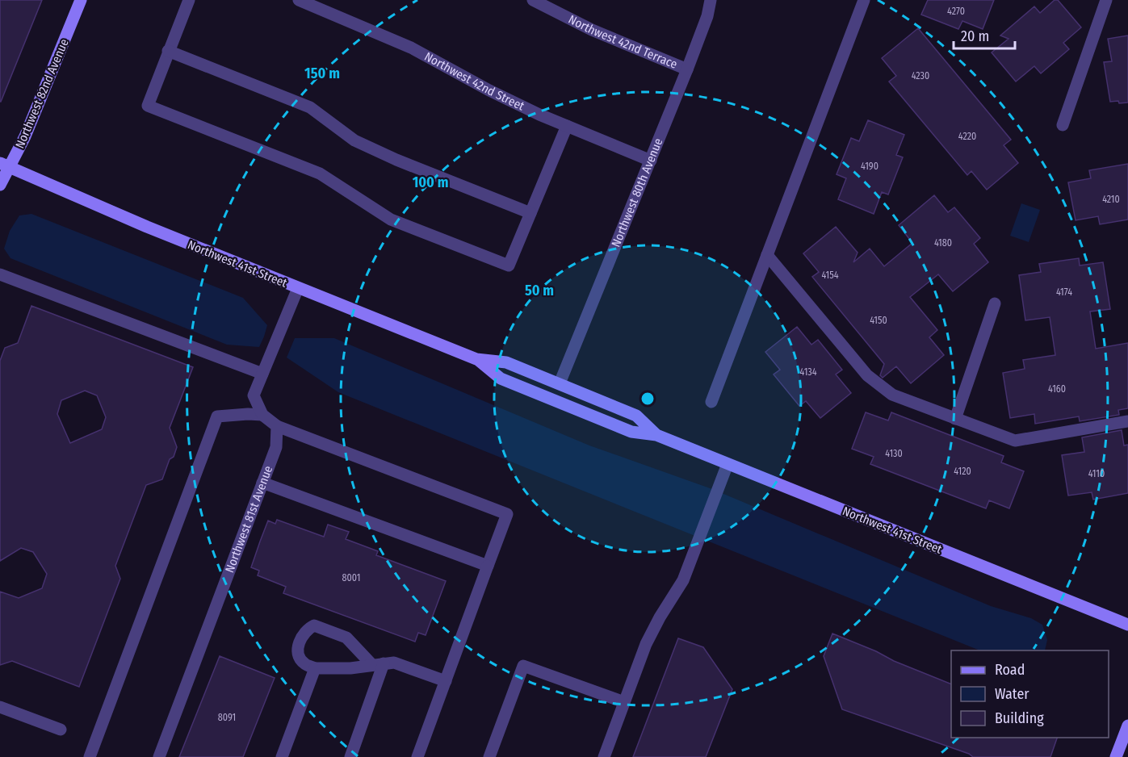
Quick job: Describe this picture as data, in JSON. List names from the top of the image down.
{
  "streets": {
    "street": [
      "Northwest 42nd Terrace",
      "Northwest 42nd Street",
      "Northwest 82nd Avenue",
      "Northwest 80th Avenue",
      "Northwest 41st Street",
      "Northwest 81st Avenue"
    ]
  },
  "crossings": [
    ["Northwest 42nd Terrace", "Northwest 80th Avenue"],
    ["Northwest 42nd Street", "Northwest 80th Avenue"],
    ["Northwest 82nd Avenue", "Northwest 41st Street"],
    ["Northwest 80th Avenue", "Northwest 41st Street"]
  ],
  "house_numbers": [
    "4270",
    "4230",
    "4220",
    "4190",
    "4210",
    "4180",
    "4154",
    "4174",
    "4150",
    "4134",
    "4160",
    "4130",
    "4120",
    "4110",
    "8001",
    "8091"
  ],
  "legend": ["Road", "Water", "Building"],
  "scale_bar": "20 m",
  "rings": ["150 m", "100 m", "50 m"]
}
